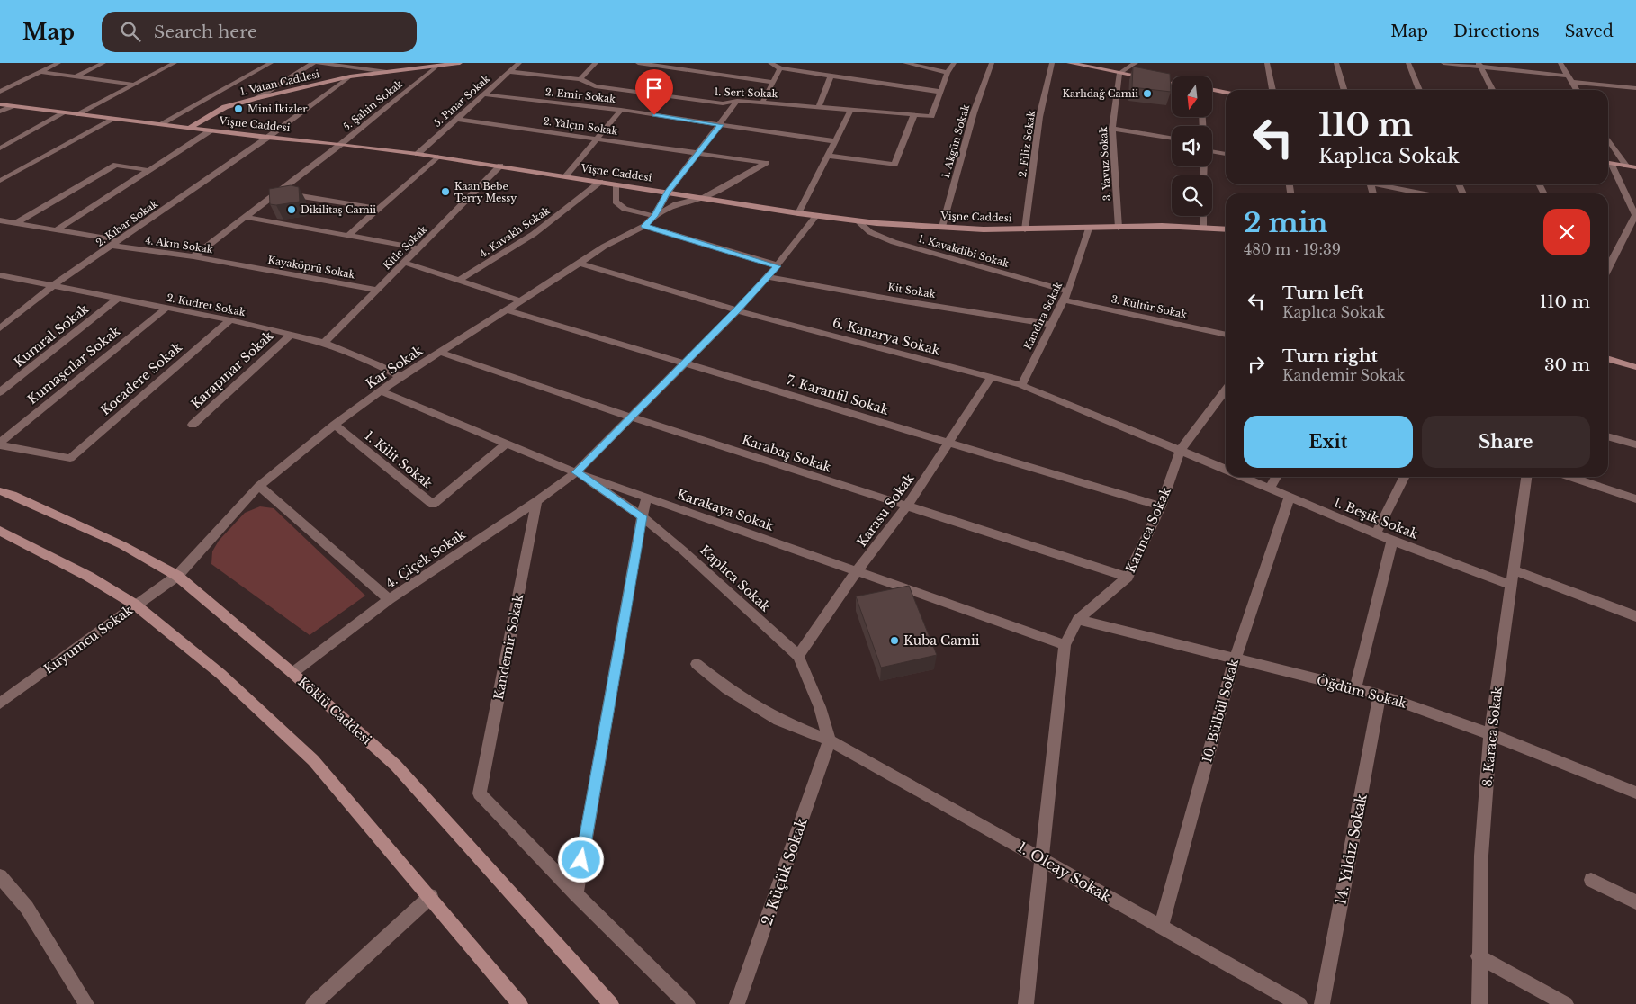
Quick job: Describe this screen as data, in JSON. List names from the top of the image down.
{
  "streets": {
    "main road": ["1. Vatan Caddesi", "Vişne Caddesi", "Köklü Caddesi"],
    "street": [
      "1. Sert Sokak",
      "2. Emir Sokak",
      "5. Pınar Sokak",
      "5. Şahin Sokak",
      "2. Yalçın Sokak",
      "1. Akgün Sokak",
      "2. Filiz Sokak",
      "3. Yavuz Sokak",
      "2. Kibar Sokak",
      "4. Kavaklı Sokak",
      "4. Akın Sokak",
      "Kitle Sokak",
      "1. Kavakdibi Sokak",
      "Kayaköprü Sokak",
      "Kit Sokak",
      "2. Kudret Sokak",
      "3. Kültür Sokak",
      "Kandıra Sokak",
      "Kumral Sokak",
      "6. Kanarya Sokak",
      "Kumaşcılar Sokak",
      "Kar Sokak",
      "Karapınar Sokak",
      "Kocadere Sokak",
      "7. Karanfil Sokak",
      "Karabaş Sokak",
      "1. Kilit Sokak",
      "Karakaya Sokak",
      "Karasu Sokak",
      "1. Beşik Sokak",
      "Karınca Sokak",
      "4. Çiçek Sokak",
      "Kaplıca Sokak",
      "Kuyumcu Sokak",
      "Kandemir Sokak",
      "Öğdüm Sokak",
      "10. Bülbül Sokak",
      "8. Karaca Sokak",
      "14. Yıldız Sokak",
      "2. Küçük Sokak",
      "1. Olcay Sokak"
    ]
  },
  "crossings": [
    ["1. Vatan Caddesi", "5. Şahin Sokak"],
    ["1. Vatan Caddesi", "Vişne Caddesi"],
    ["1. Vatan Caddesi", "2. Kibar Sokak"],
    ["1. Sert Sokak", "5. Pınar Sokak"],
    ["1. Sert Sokak", "Kar Sokak"],
    ["2. Emir Sokak", "5. Pınar Sokak"],
    ["2. Emir Sokak", "Kar Sokak"],
    ["5. Pınar Sokak", "Vişne Caddesi"],
    ["5. Pınar Sokak", "2. Yalçın Sokak"],
    ["5. Şahin Sokak", "Vişne Caddesi"],
    ["5. Şahin Sokak", "4. Akın Sokak"],
    ["Vişne Caddesi", "2. Yalçın Sokak"],
    ["Vişne Caddesi", "1. Akgün Sokak"],
    ["Vişne Caddesi", "2. Filiz Sokak"],
    ["Vişne Caddesi", "3. Yavuz Sokak"],
    ["Vişne Caddesi", "2. Kibar Sokak"],
    ["Vişne Caddesi", "4. Kavaklı Sokak"],
    ["Vişne Caddesi", "Kitle Sokak"],
    ["Vişne Caddesi", "1. Kavakdibi Sokak"],
    ["Vişne Caddesi", "Kandıra Sokak"],
    ["Vişne Caddesi", "Kar Sokak"],
    ["2. Yalçın Sokak", "Kar Sokak"],
    ["2. Kibar Sokak", "4. Akın Sokak"],
    ["2. Kibar Sokak", "2. Kudret Sokak"],
    ["4. Akın Sokak", "Kayaköprü Sokak"],
    ["Kitle Sokak", "Kayaköprü Sokak"],
    ["Kitle Sokak", "2. Kudret Sokak"],
    ["1. Kavakdibi Sokak", "Kandıra Sokak"],
    ["Kit Sokak", "Kandıra Sokak"],
    ["2. Kudret Sokak", "Kumral Sokak"],
    ["2. Kudret Sokak", "Kumaşcılar Sokak"],
    ["2. Kudret Sokak", "Kar Sokak"],
    ["2. Kudret Sokak", "Karapınar Sokak"],
    ["2. Kudret Sokak", "Kocadere Sokak"],
    ["3. Kültür Sokak", "Kandıra Sokak"],
    ["Kandıra Sokak", "6. Kanarya Sokak"],
    ["6. Kanarya Sokak", "Kar Sokak"],
    ["6. Kanarya Sokak", "Karasu Sokak"],
    ["6. Kanarya Sokak", "1. Beşik Sokak"],
    ["6. Kanarya Sokak", "Karınca Sokak"],
    ["Kumaşcılar Sokak", "Kocadere Sokak"],
    ["Kar Sokak", "7. Karanfil Sokak"],
    ["Kar Sokak", "Karabaş Sokak"],
    ["Kar Sokak", "1. Kilit Sokak"],
    ["Kar Sokak", "Karakaya Sokak"],
    ["Kar Sokak", "Kuyumcu Sokak"],
    ["Kar Sokak", "Köklü Caddesi"],
    ["7. Karanfil Sokak", "Karasu Sokak"],
    ["7. Karanfil Sokak", "Karınca Sokak"],
    ["Karabaş Sokak", "Karasu Sokak"],
    ["Karabaş Sokak", "Karınca Sokak"],
    ["1. Kilit Sokak", "Karakaya Sokak"],
    ["Karakaya Sokak", "Karasu Sokak"],
    ["Karakaya Sokak", "Karınca Sokak"],
    ["Karakaya Sokak", "4. Çiçek Sokak"],
    ["Karakaya Sokak", "Kaplıca Sokak"],
    ["Karasu Sokak", "Kaplıca Sokak"],
    ["1. Beşik Sokak", "Karınca Sokak"],
    ["1. Beşik Sokak", "10. Bülbül Sokak"],
    ["1. Beşik Sokak", "8. Karaca Sokak"],
    ["Karınca Sokak", "Öğdüm Sokak"],
    ["Karınca Sokak", "1. Olcay Sokak"],
    ["4. Çiçek Sokak", "Kaplıca Sokak"],
    ["4. Çiçek Sokak", "Kandemir Sokak"],
    ["4. Çiçek Sokak", "Köklü Caddesi"],
    ["Kaplıca Sokak", "2. Küçük Sokak"],
    ["Kaplıca Sokak", "1. Olcay Sokak"],
    ["Kuyumcu Sokak", "Köklü Caddesi"],
    ["Öğdüm Sokak", "10. Bülbül Sokak"],
    ["Öğdüm Sokak", "8. Karaca Sokak"],
    ["Öğdüm Sokak", "14. Yıldız Sokak"],
    ["10. Bülbül Sokak", "1. Olcay Sokak"],
    ["2. Küçük Sokak", "1. Olcay Sokak"]
  ],
  "places": [
    "Karlıdağ Camii",
    "Mini İkizler",
    "Kaan Bebe Terry Messy",
    "Dikilitaş Camii",
    "Kuba Camii"
  ],
  "north": "bottom",
  "page": {
    "header": "Map",
    "search": "Search here",
    "nav": ["Map", "Directions", "Saved"],
    "turn": ["110 m", "Kaplıca Sokak"],
    "heading": ["2 min", "480 m · 19:39"],
    "list": [
      {
        "name": "Turn left",
        "note": "Kaplıca Sokak",
        "value": "110 m"
      },
      {
        "name": "Turn right",
        "note": "Kandemir Sokak",
        "value": "30 m"
      }
    ],
    "buttons": ["Exit", "Share"]
  }
}
